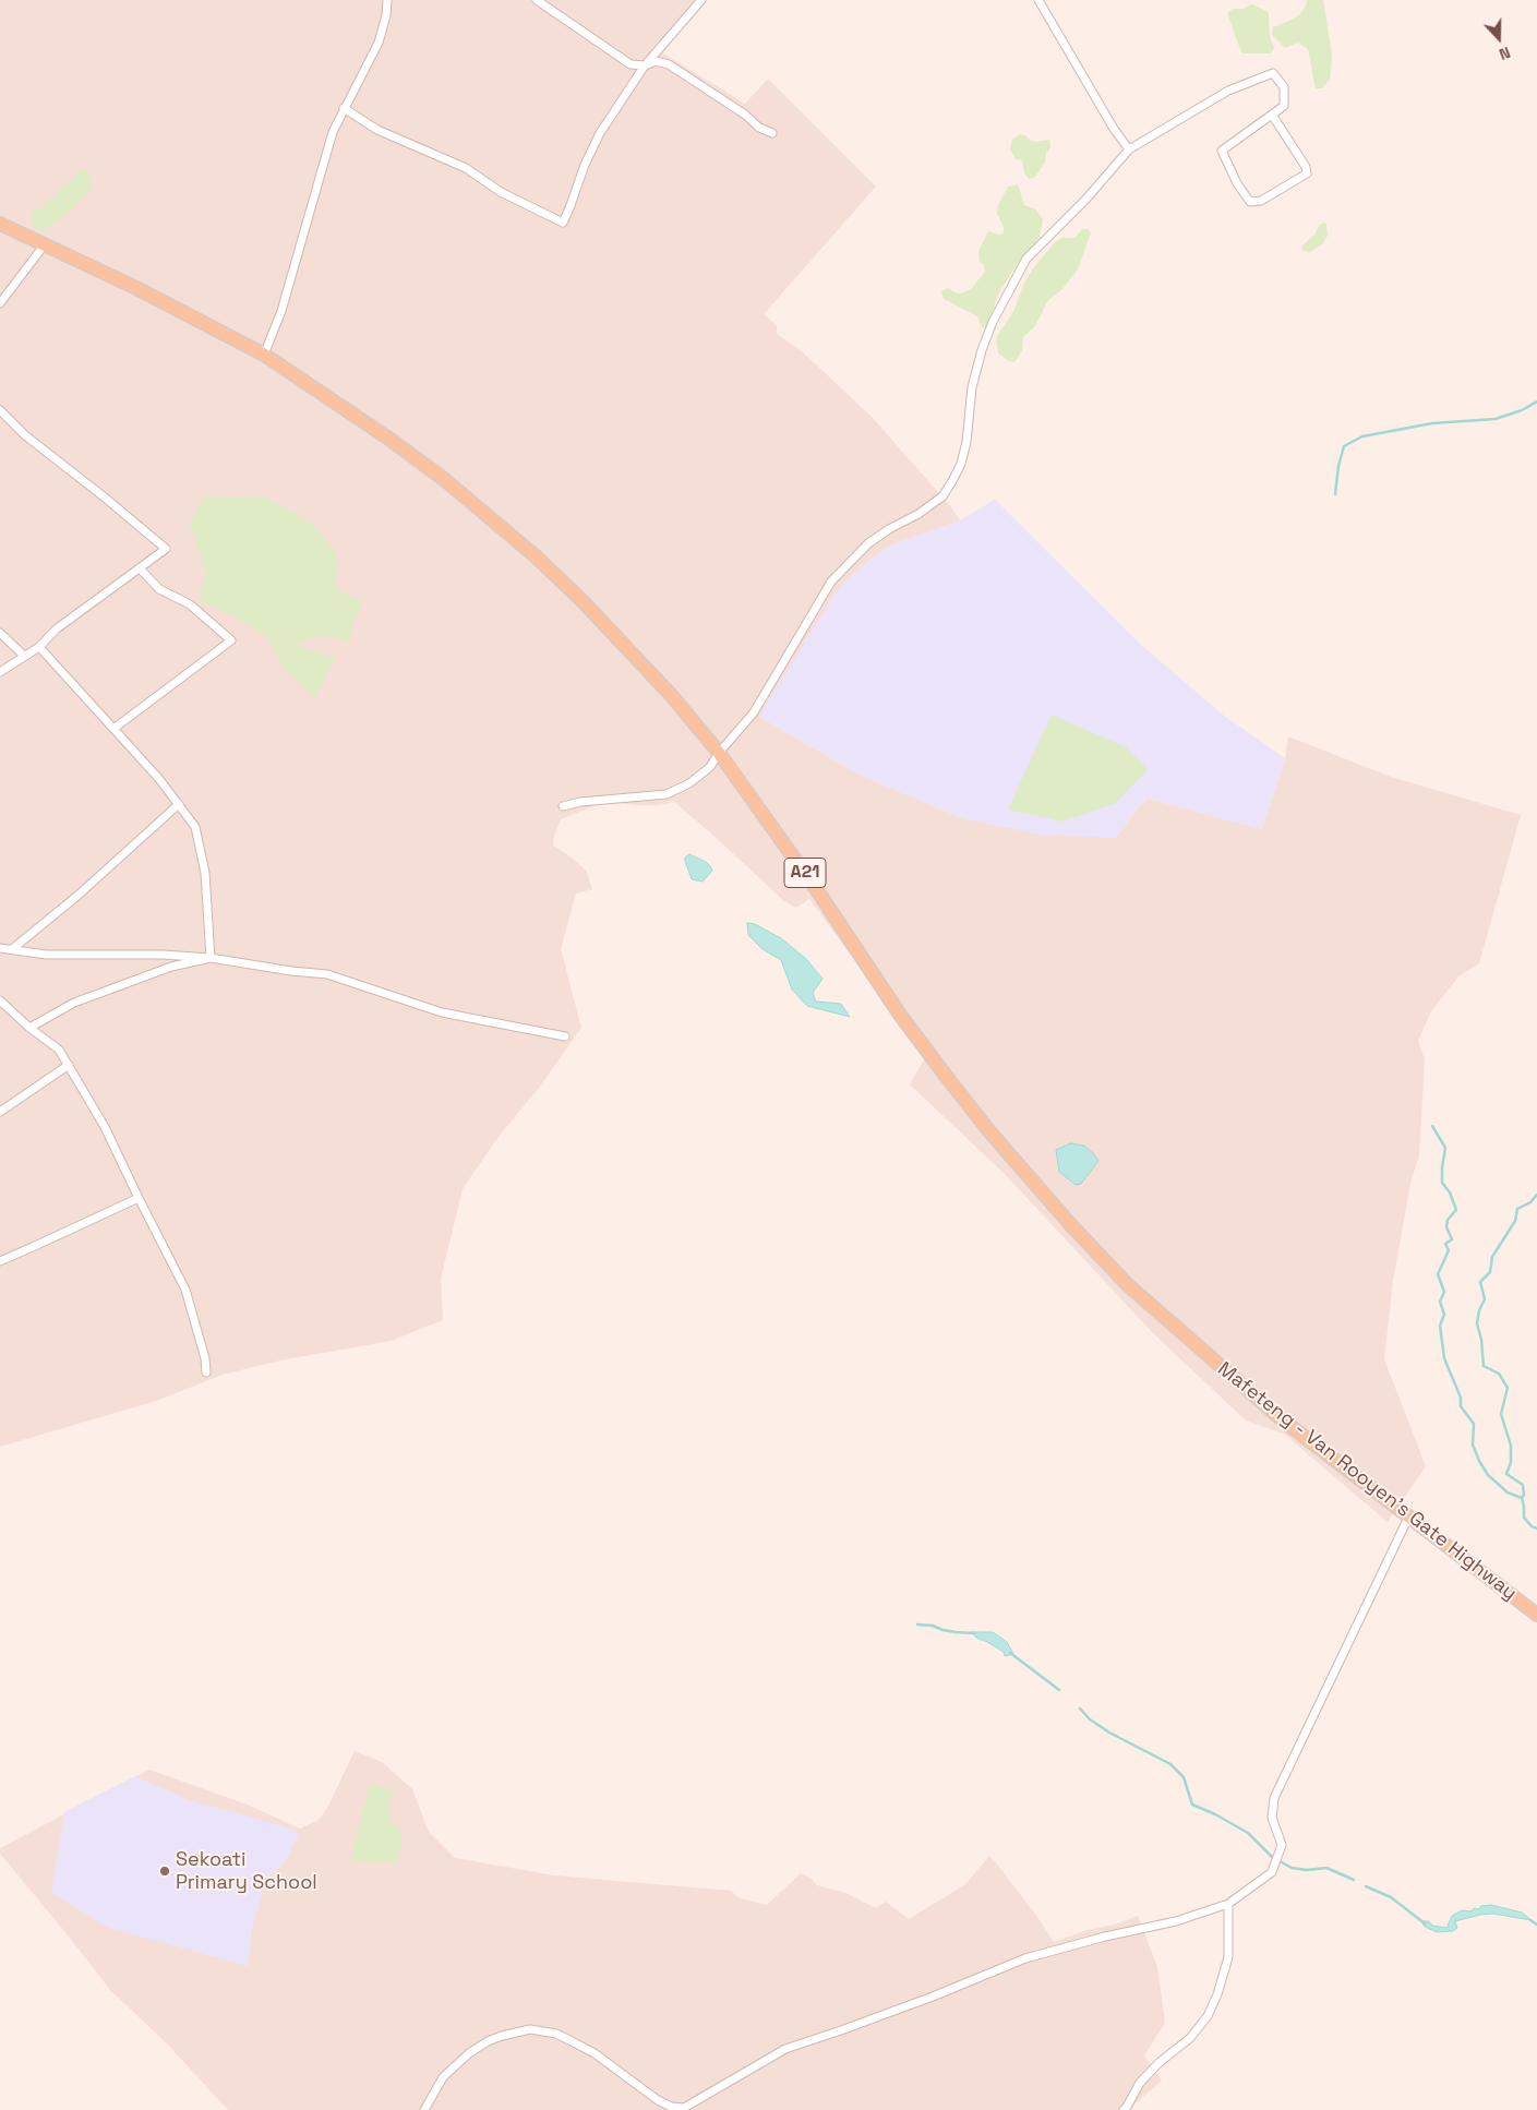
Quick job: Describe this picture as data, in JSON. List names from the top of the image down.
{
  "streets": {
    "main road": ["A21", "Mafeteng - Van Rooyen's Gate Highway"]
  },
  "places": ["Sekoati Primary School"],
  "north": "bottom"
}
